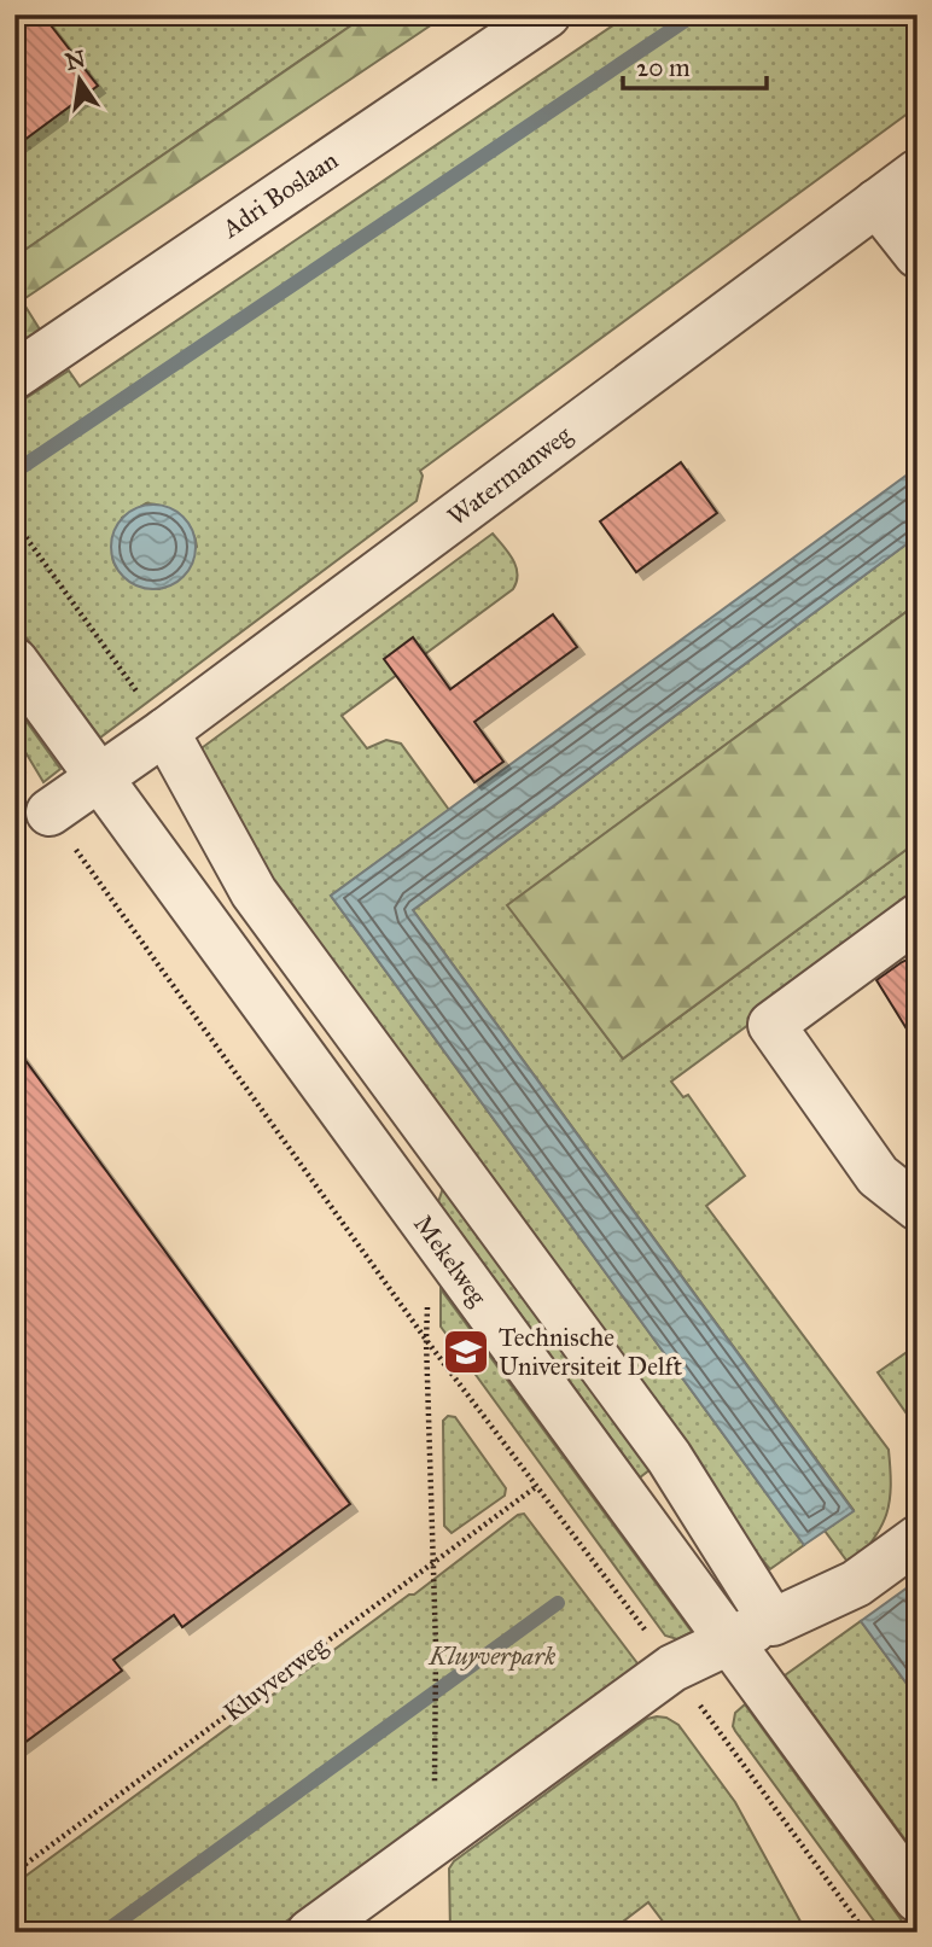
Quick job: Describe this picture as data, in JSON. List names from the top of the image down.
{
  "streets": {
    "street": ["Adri Boslaan", "Watermanweg", "Mekelweg"],
    "path": ["Kluyverweg"]
  },
  "crossings": [
    ["Watermanweg", "Mekelweg"]
  ],
  "parks": ["Kluyverpark"],
  "places": {
    "school or university": ["Technische Universiteit Delft"]
  },
  "scale_bar": "20 m",
  "north": "top"
}
